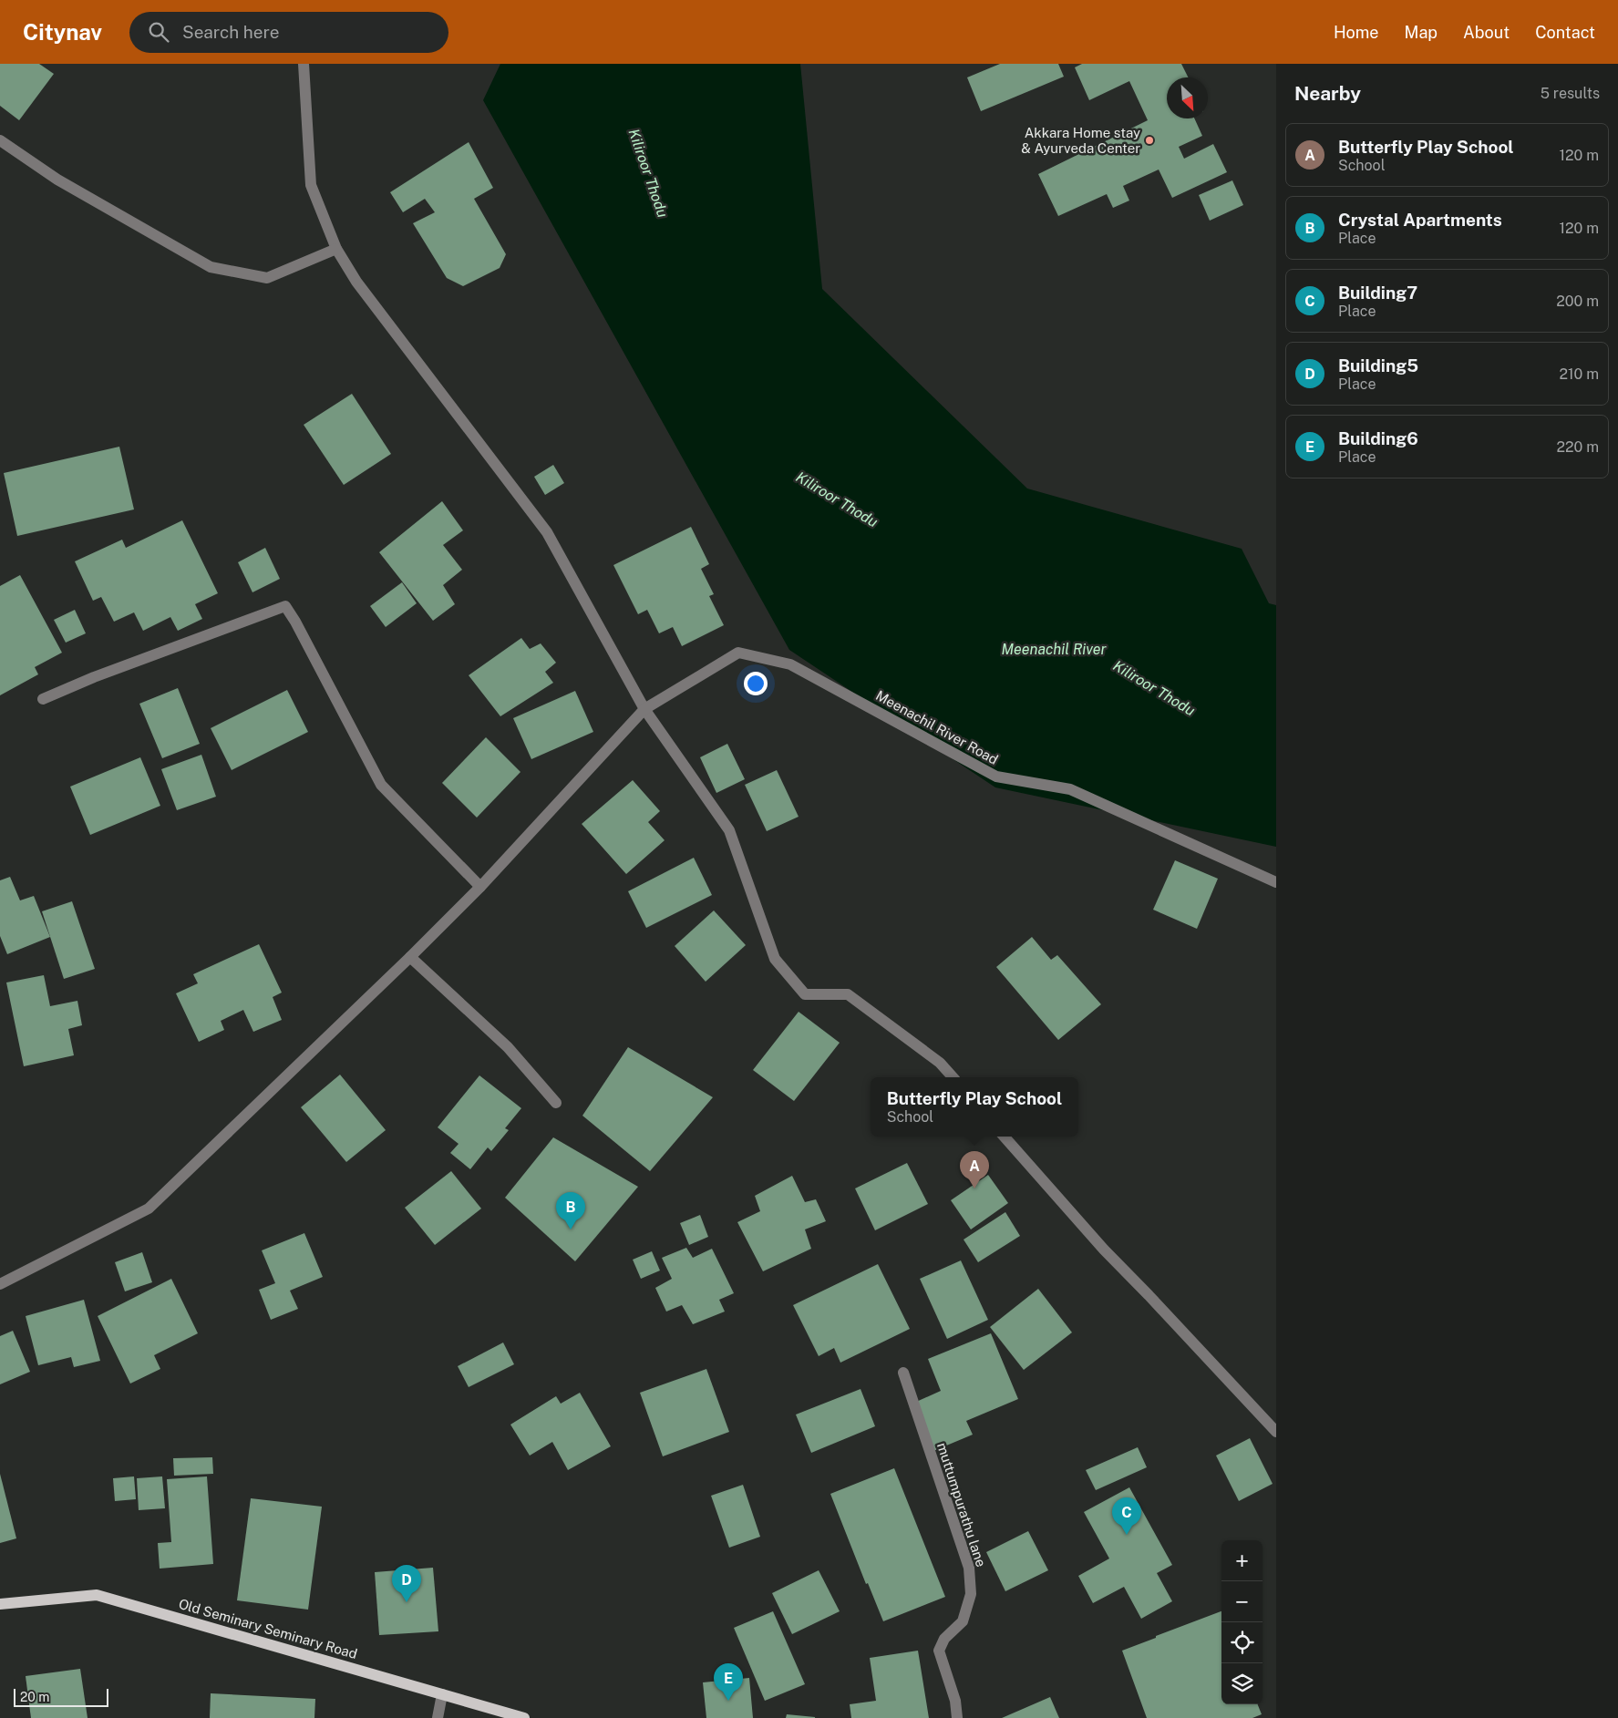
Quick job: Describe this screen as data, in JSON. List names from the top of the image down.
{
  "streets": {
    "main road": ["Old Seminary Seminary Road"],
    "street": ["Meenachil River Road", "muttumpurathu lane"]
  },
  "water": ["Kiliroor Thodu", "Meenachil River"],
  "places": ["Akkara Home stay & Ayurveda Center"],
  "scale_bar": "20 m",
  "north": "bottom right",
  "page": {
    "header": "Citynav",
    "search": "Search here",
    "nav": [
      "Home",
      "Map",
      "About",
      "Contact"
    ],
    "heading": ["Nearby", "5 results"],
    "list": [
      {
        "mark": "A",
        "name": "Butterfly Play School",
        "note": "School",
        "value": "120 m"
      },
      {
        "mark": "B",
        "name": "Crystal Apartments",
        "note": "Place",
        "value": "120 m"
      },
      {
        "mark": "C",
        "name": "Building7",
        "note": "Place",
        "value": "200 m"
      },
      {
        "mark": "D",
        "name": "Building5",
        "note": "Place",
        "value": "210 m"
      },
      {
        "mark": "E",
        "name": "Building6",
        "note": "Place",
        "value": "220 m"
      }
    ],
    "popup": ["Butterfly Play School", "School"],
    "pins": [
      "A",
      "B",
      "C",
      "D",
      "E"
    ],
    "map_buttons": ["+", "−"],
    "scale": "20 m"
  }
}
